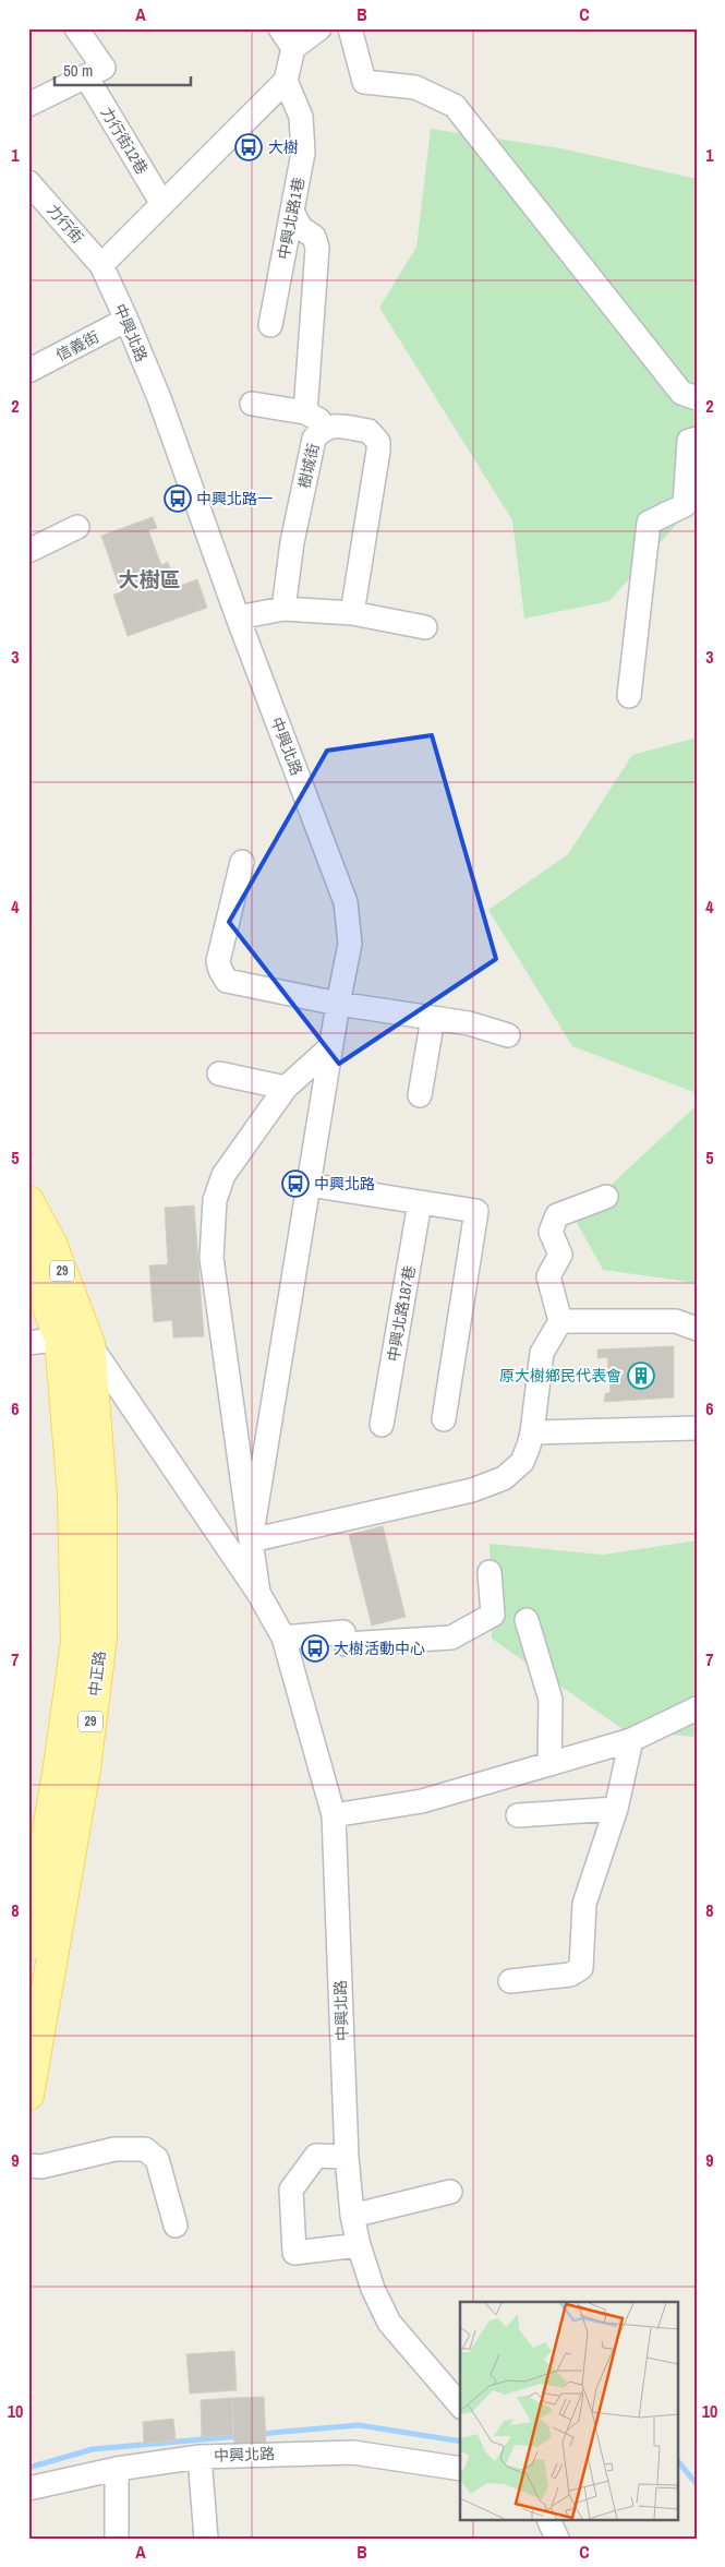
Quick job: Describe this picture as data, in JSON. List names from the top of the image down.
{
  "streets": {
    "main road": ["29", "中正路"],
    "street": [
      "力行街12巷",
      "中興北路1巷",
      "力行街",
      "中興北路",
      "信義街",
      "樹城街",
      "中興北路187巷"
    ]
  },
  "crossings": [
    ["力行街", "中興北路"],
    ["中興北路", "信義街"],
    ["中興北路", "29"],
    ["中興北路", "中正路"],
    ["29", "中正路"]
  ],
  "districts": ["大樹區"],
  "places": {
    "bus stop": [
      "大樹",
      "中興北路一",
      "中興北路",
      "大樹活動中心"
    ],
    "building": ["原大樹鄉民代表會"]
  },
  "scale_bar": "50 m",
  "grid": {
    "columns": ["A", "B", "C"],
    "rows": [
      "1",
      "2",
      "3",
      "4",
      "5",
      "6",
      "7",
      "8",
      "9",
      "10"
    ]
  }
}
